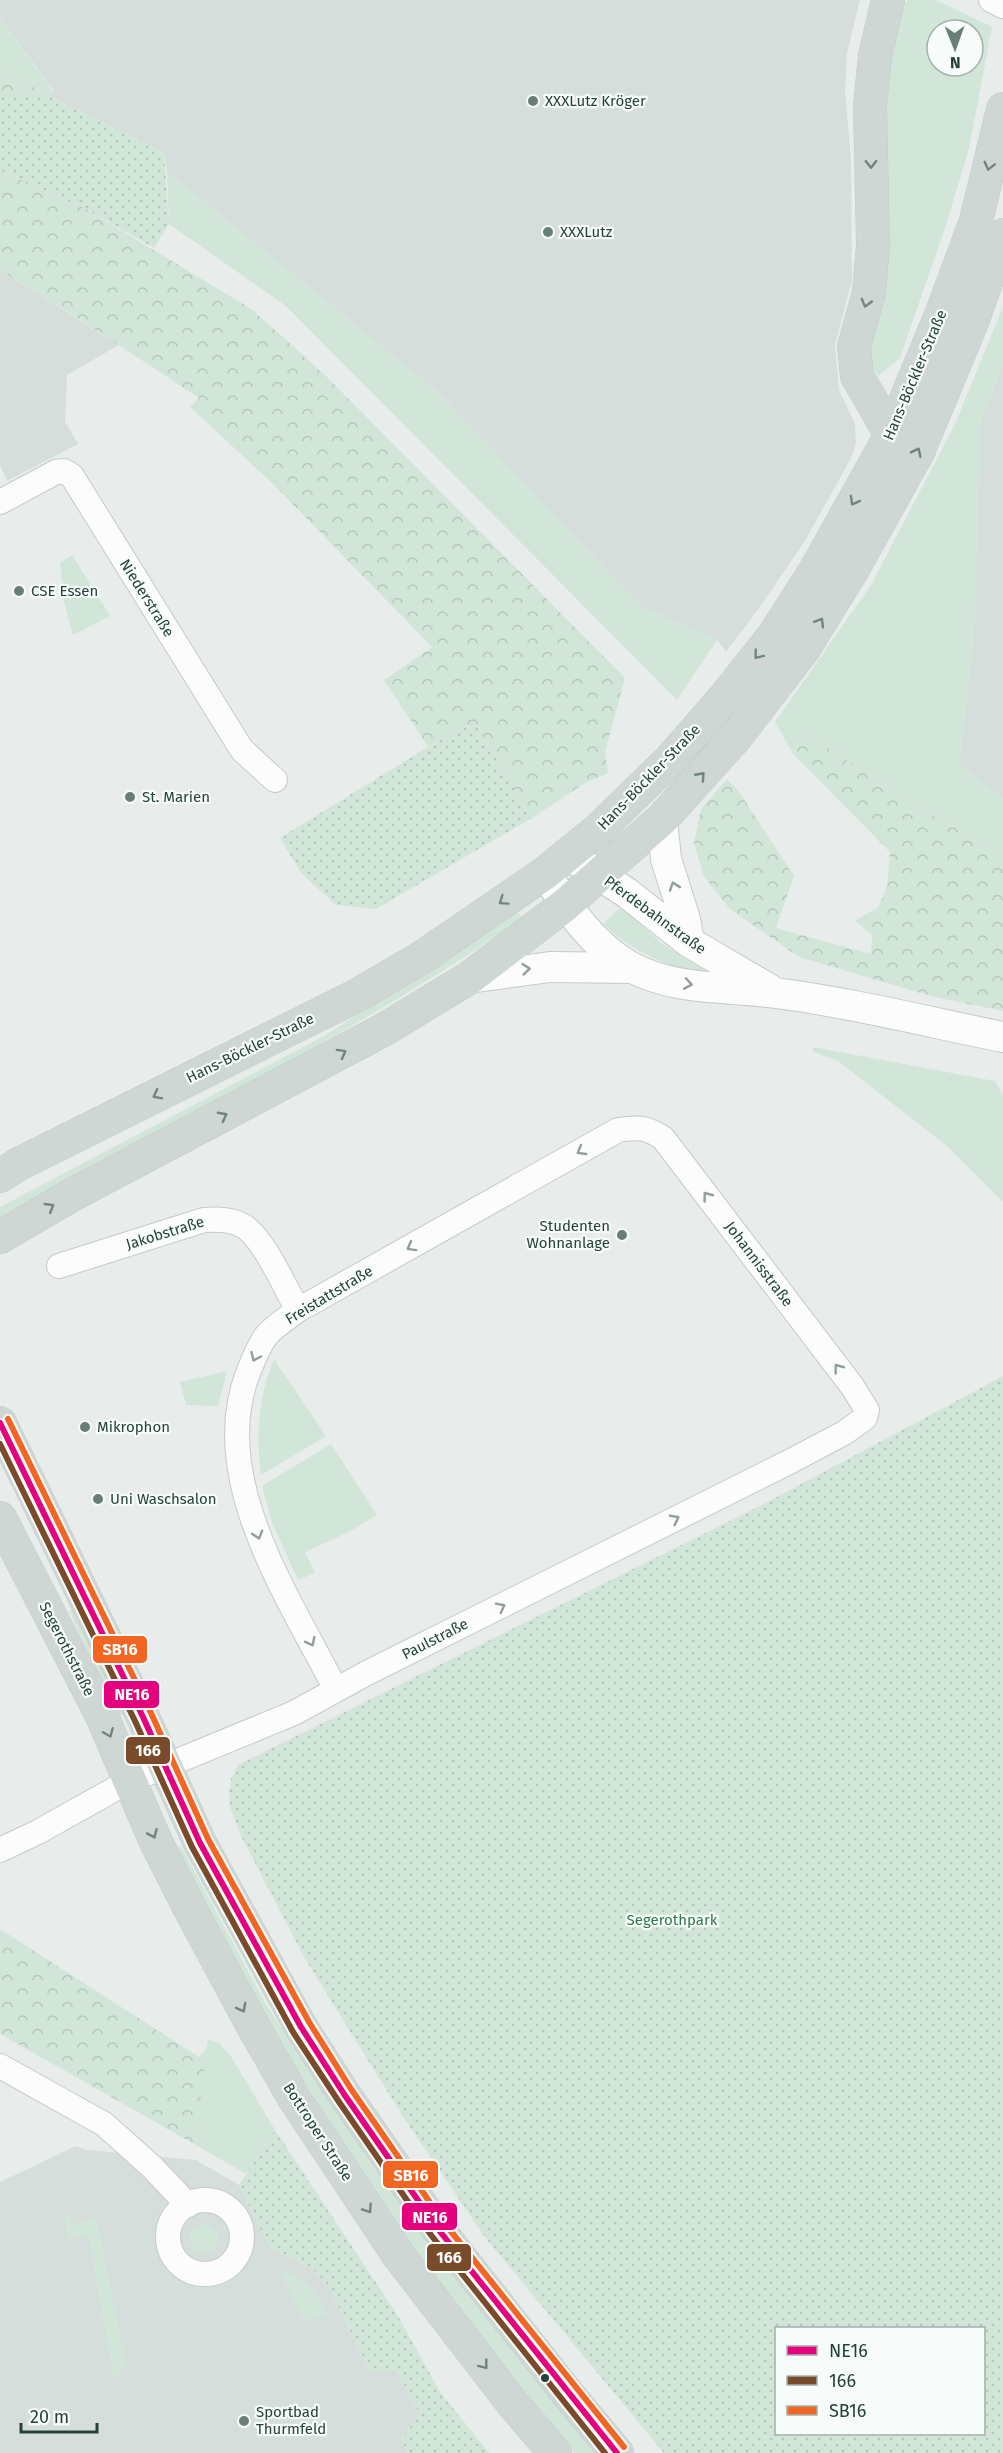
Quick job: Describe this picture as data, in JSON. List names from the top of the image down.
{
  "streets": {
    "main road": ["Hans-Böckler-Straße", "Segerothstraße", "Bottroper Straße"],
    "street": [
      "Niederstraße",
      "Pferdebahnstraße",
      "Jakobstraße",
      "Johannisstraße",
      "Freistattstraße",
      "Paulstraße"
    ]
  },
  "crossings": [
    ["Hans-Böckler-Straße", "Pferdebahnstraße"],
    ["Jakobstraße", "Freistattstraße"],
    ["Johannisstraße", "Freistattstraße"],
    ["Johannisstraße", "Paulstraße"],
    ["Freistattstraße", "Paulstraße"],
    ["Paulstraße", "Segerothstraße"],
    ["Paulstraße", "Bottroper Straße"],
    ["Segerothstraße", "Bottroper Straße"]
  ],
  "one_way": ["Johannisstraße", "Paulstraße"],
  "parks": ["Segerothpark"],
  "places": [
    "XXXLutz Kröger",
    "XXXLutz",
    "CSE Essen",
    "St. Marien",
    "Studenten Wohnanlage",
    "Mikrophon",
    "Uni Waschsalon",
    "Sportbad Thurmfeld"
  ],
  "lines": ["transit line SB16", "transit line NE16", "transit line 166"],
  "legend": ["NE16", "166", "SB16"],
  "scale_bar": "20 m",
  "north": "bottom"
}
